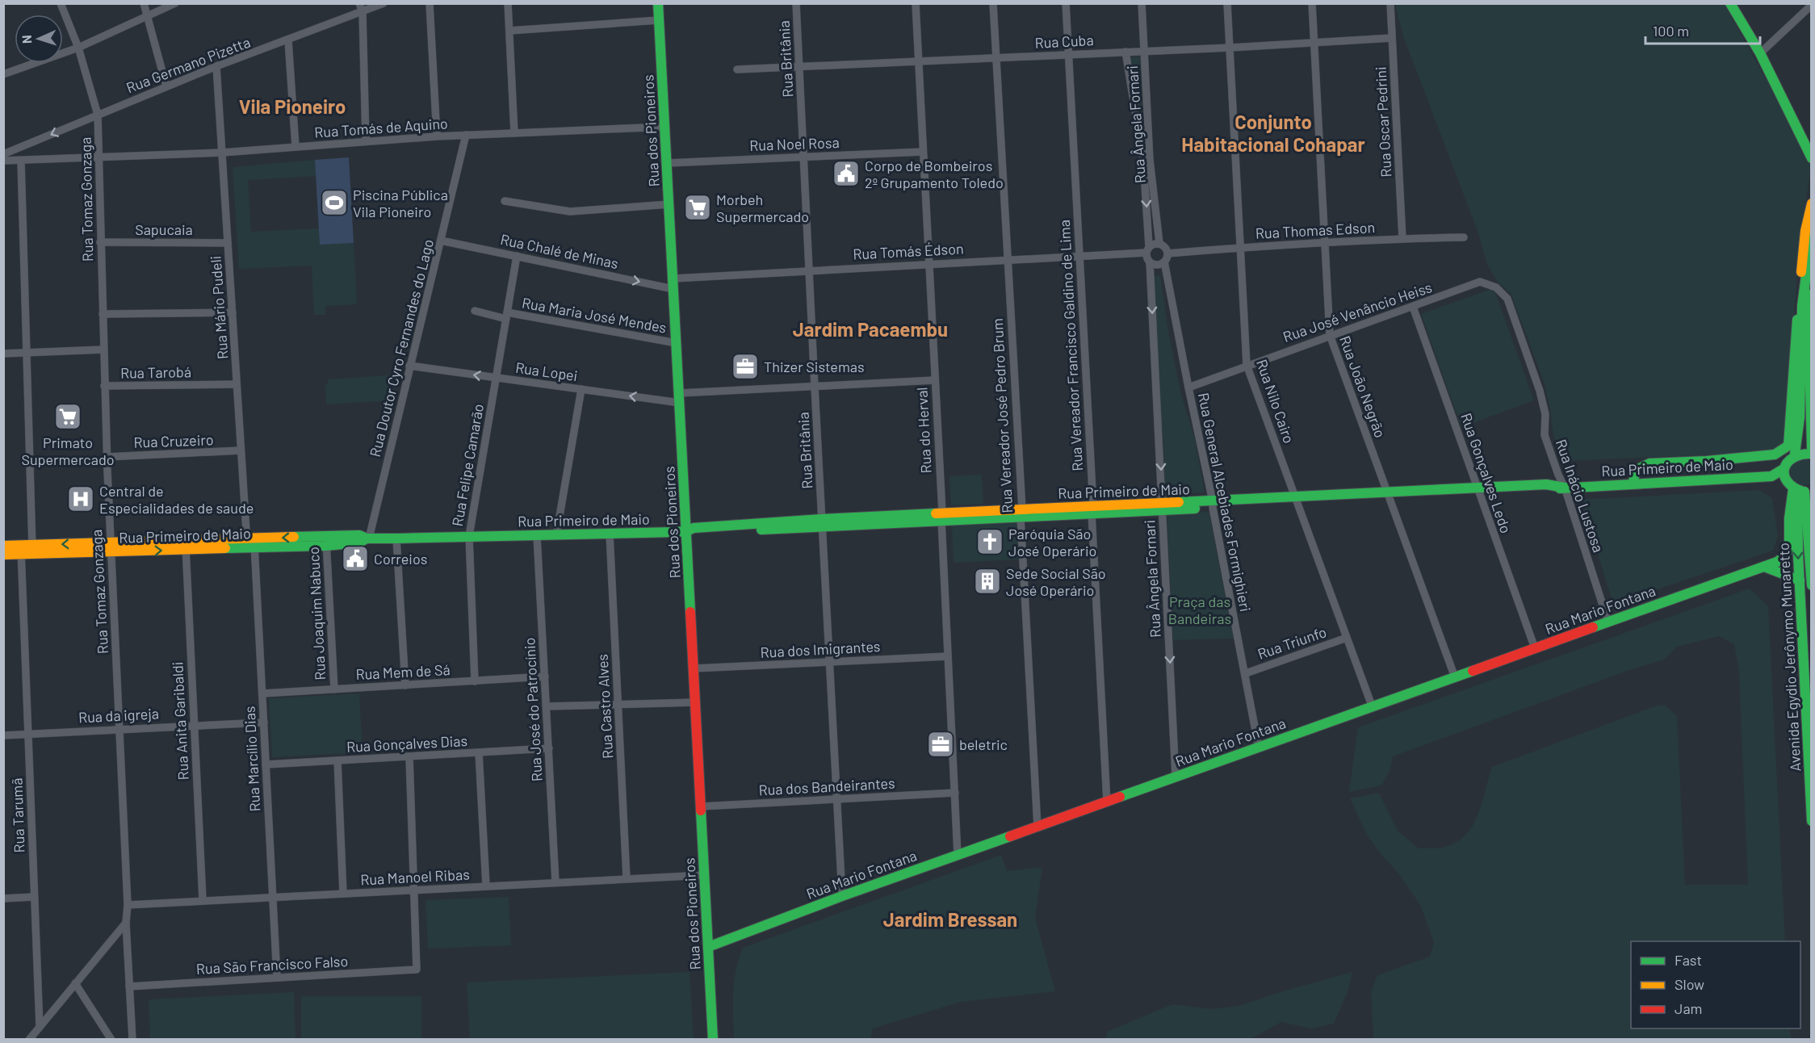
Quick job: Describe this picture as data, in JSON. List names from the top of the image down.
{
  "streets": {
    "main road": [
      "Rua dos Pioneiros",
      "Rua Primeiro de Maio",
      "Rua Mario Fontana",
      "Avenida Egydio Jerônymo Munaretto"
    ],
    "street": [
      "Rua Cuba",
      "Rua Britânia",
      "Rua Germano Pizetta",
      "Rua Oscar Pedrini",
      "Rua Ângela Fornari",
      "Rua Tomás de Aquino",
      "Rua Noel Rosa",
      "Rua Tomaz Gonzaga",
      "Sapucaia",
      "Rua Thomas Edson",
      "Rua Chalé de Minas",
      "Rua Tomás Édson",
      "Rua Mário Pudeli",
      "Rua José Venâncio Heiss",
      "Rua Maria José Mendes",
      "Rua Vereador Francisco Galdino de Lima",
      "Rua Doutor Cyro Fernandes do Lago",
      "Rua Lopei",
      "Rua Tarobá",
      "Rua João Negrão",
      "Rua Nilo Cairo",
      "Rua Vereador José Pedro Brum",
      "Rua do Herval",
      "Rua Cruzeiro",
      "Rua Felipe Camarão",
      "Rua Gonçalves Ledo",
      "Rua Inácio Lustosa",
      "Rua General Alcebiades Formighieri",
      "Rua Joaquim Nabuco",
      "Rua Triunfo",
      "Rua dos Imigrantes",
      "Rua Mem de Sá",
      "Rua Castro Alves",
      "Rua José do Patrocínio",
      "Rua da igreja",
      "Rua Anita Garibaldi",
      "Rua Gonçalves Dias",
      "Rua Marcílio Dias",
      "Rua dos Bandeirantes",
      "Rua Tarumã",
      "Rua Manoel Ribas",
      "Rua São Francisco Falso"
    ]
  },
  "crossings": [
    ["Rua Cuba", "Rua Britânia"],
    ["Rua Cuba", "Rua Oscar Pedrini"],
    ["Rua Cuba", "Rua Ângela Fornari"],
    ["Rua Cuba", "Rua Vereador Francisco Galdino de Lima"],
    ["Rua Cuba", "Rua João Negrão"],
    ["Rua Cuba", "Rua Nilo Cairo"],
    ["Rua Cuba", "Rua Vereador José Pedro Brum"],
    ["Rua Cuba", "Rua do Herval"],
    ["Rua Britânia", "Rua Noel Rosa"],
    ["Rua Britânia", "Rua Tomás Édson"],
    ["Rua Britânia", "Rua Lopei"],
    ["Rua Britânia", "Rua Primeiro de Maio"],
    ["Rua Britânia", "Rua Mario Fontana"],
    ["Rua Britânia", "Rua dos Imigrantes"],
    ["Rua Britânia", "Rua dos Bandeirantes"],
    ["Rua Germano Pizetta", "Rua Tomaz Gonzaga"],
    ["Rua Germano Pizetta", "Rua Mário Pudeli"],
    ["Rua Oscar Pedrini", "Rua Thomas Edson"],
    ["Rua Ângela Fornari", "Rua Thomas Edson"],
    ["Rua Ângela Fornari", "Rua Tomás Édson"],
    ["Rua Ângela Fornari", "Rua Primeiro de Maio"],
    ["Rua Ângela Fornari", "Rua General Alcebiades Formighieri"],
    ["Rua Ângela Fornari", "Rua Mario Fontana"],
    ["Rua Tomás de Aquino", "Rua dos Pioneiros"],
    ["Rua Tomás de Aquino", "Rua Tomaz Gonzaga"],
    ["Rua Tomás de Aquino", "Rua Mário Pudeli"],
    ["Rua Tomás de Aquino", "Rua Doutor Cyro Fernandes do Lago"],
    ["Rua Tomás de Aquino", "Rua Tarumã"],
    ["Rua dos Pioneiros", "Rua Noel Rosa"],
    ["Rua dos Pioneiros", "Rua Chalé de Minas"],
    ["Rua dos Pioneiros", "Rua Tomás Édson"],
    ["Rua dos Pioneiros", "Rua Maria José Mendes"],
    ["Rua dos Pioneiros", "Rua Lopei"],
    ["Rua dos Pioneiros", "Rua Primeiro de Maio"],
    ["Rua dos Pioneiros", "Rua Mario Fontana"],
    ["Rua dos Pioneiros", "Rua dos Imigrantes"],
    ["Rua dos Pioneiros", "Rua dos Bandeirantes"],
    ["Rua dos Pioneiros", "Rua Manoel Ribas"],
    ["Rua Noel Rosa", "Rua do Herval"],
    ["Rua Tomaz Gonzaga", "Sapucaia"],
    ["Rua Tomaz Gonzaga", "Rua Tarobá"],
    ["Rua Tomaz Gonzaga", "Rua Cruzeiro"],
    ["Rua Tomaz Gonzaga", "Rua Primeiro de Maio"],
    ["Rua Tomaz Gonzaga", "Rua da igreja"],
    ["Rua Tomaz Gonzaga", "Rua Manoel Ribas"],
    ["Rua Tomaz Gonzaga", "Rua São Francisco Falso"],
    ["Sapucaia", "Rua Mário Pudeli"],
    ["Rua Thomas Edson", "Rua Tomás Édson"],
    ["Rua Thomas Edson", "Rua João Negrão"],
    ["Rua Thomas Edson", "Rua Nilo Cairo"],
    ["Rua Thomas Edson", "Rua General Alcebiades Formighieri"],
    ["Rua Chalé de Minas", "Rua Doutor Cyro Fernandes do Lago"],
    ["Rua Chalé de Minas", "Rua Felipe Camarão"],
    ["Rua Tomás Édson", "Rua Vereador Francisco Galdino de Lima"],
    ["Rua Tomás Édson", "Rua Vereador José Pedro Brum"],
    ["Rua Tomás Édson", "Rua do Herval"],
    ["Rua Tomás Édson", "Rua General Alcebiades Formighieri"],
    ["Rua Mário Pudeli", "Rua Tarobá"],
    ["Rua Mário Pudeli", "Rua Cruzeiro"],
    ["Rua Mário Pudeli", "Rua Primeiro de Maio"],
    ["Rua Mário Pudeli", "Rua Marcílio Dias"],
    ["Rua José Venâncio Heiss", "Rua João Negrão"],
    ["Rua José Venâncio Heiss", "Rua Nilo Cairo"],
    ["Rua José Venâncio Heiss", "Rua Gonçalves Ledo"],
    ["Rua José Venâncio Heiss", "Rua Inácio Lustosa"],
    ["Rua José Venâncio Heiss", "Rua General Alcebiades Formighieri"],
    ["Rua Maria José Mendes", "Rua Felipe Camarão"],
    ["Rua Vereador Francisco Galdino de Lima", "Rua Primeiro de Maio"],
    ["Rua Vereador Francisco Galdino de Lima", "Rua Mario Fontana"],
    ["Rua Doutor Cyro Fernandes do Lago", "Rua Lopei"],
    ["Rua Doutor Cyro Fernandes do Lago", "Rua Primeiro de Maio"],
    ["Rua Lopei", "Rua do Herval"],
    ["Rua Lopei", "Rua Felipe Camarão"],
    ["Rua João Negrão", "Rua Primeiro de Maio"],
    ["Rua João Negrão", "Rua Mario Fontana"],
    ["Rua Nilo Cairo", "Rua Primeiro de Maio"],
    ["Rua Nilo Cairo", "Rua Mario Fontana"],
    ["Rua Nilo Cairo", "Rua Triunfo"],
    ["Rua Vereador José Pedro Brum", "Rua Primeiro de Maio"],
    ["Rua Vereador José Pedro Brum", "Rua Mario Fontana"],
    ["Rua do Herval", "Rua Primeiro de Maio"],
    ["Rua do Herval", "Rua Mario Fontana"],
    ["Rua do Herval", "Rua dos Imigrantes"],
    ["Rua do Herval", "Rua dos Bandeirantes"],
    ["Rua Felipe Camarão", "Rua Primeiro de Maio"],
    ["Rua Felipe Camarão", "Rua Mem de Sá"],
    ["Rua Primeiro de Maio", "Rua Gonçalves Ledo"],
    ["Rua Primeiro de Maio", "Rua Inácio Lustosa"],
    ["Rua Primeiro de Maio", "Rua General Alcebiades Formighieri"],
    ["Rua Primeiro de Maio", "Rua Joaquim Nabuco"],
    ["Rua Primeiro de Maio", "Rua Castro Alves"],
    ["Rua Primeiro de Maio", "Rua José do Patrocínio"],
    ["Rua Primeiro de Maio", "Rua Anita Garibaldi"],
    ["Rua Primeiro de Maio", "Rua Marcílio Dias"],
    ["Rua Primeiro de Maio", "Rua Tarumã"],
    ["Rua Gonçalves Ledo", "Rua Mario Fontana"],
    ["Rua Inácio Lustosa", "Rua Mario Fontana"],
    ["Rua General Alcebiades Formighieri", "Rua Mario Fontana"],
    ["Rua General Alcebiades Formighieri", "Rua Triunfo"],
    ["Rua Mario Fontana", "Avenida Egydio Jerônymo Munaretto"],
    ["Rua Joaquim Nabuco", "Rua Mem de Sá"],
    ["Rua Mem de Sá", "Rua José do Patrocínio"],
    ["Rua Mem de Sá", "Rua Marcílio Dias"],
    ["Rua Castro Alves", "Rua Manoel Ribas"],
    ["Rua José do Patrocínio", "Rua Gonçalves Dias"],
    ["Rua José do Patrocínio", "Rua Manoel Ribas"],
    ["Rua da igreja", "Rua Anita Garibaldi"],
    ["Rua da igreja", "Rua Marcílio Dias"],
    ["Rua da igreja", "Rua Tarumã"],
    ["Rua Anita Garibaldi", "Rua Manoel Ribas"],
    ["Rua Gonçalves Dias", "Rua Marcílio Dias"],
    ["Rua Marcílio Dias", "Rua Manoel Ribas"],
    ["Rua Marcílio Dias", "Rua São Francisco Falso"],
    ["Rua Manoel Ribas", "Rua São Francisco Falso"]
  ],
  "one_way": ["Rua Ângela Fornari", "Rua Lopei"],
  "districts": [
    "Vila Pioneiro",
    "Conjunto Habitacional Cohapar",
    "Jardim Pacaembu",
    "Jardim Bressan"
  ],
  "parks": ["Praça das Bandeiras"],
  "places": {
    "public building": ["Corpo de Bombeiros 2º Grupamento Toledo", "Correios"],
    "sports": ["Piscina Pública Vila Pioneiro"],
    "supermarket": ["Morbeh Supermercado", "Primato Supermercado"],
    "office": ["Thizer Sistemas", "beletric"],
    "hospital": ["Central de Especialidades de saude"],
    "church": ["Paróquia São José Operário"],
    "building": ["Sede Social São José Operário"]
  },
  "legend": ["Fast", "Slow", "Jam"],
  "scale_bar": "100 m",
  "north": "left"
}
